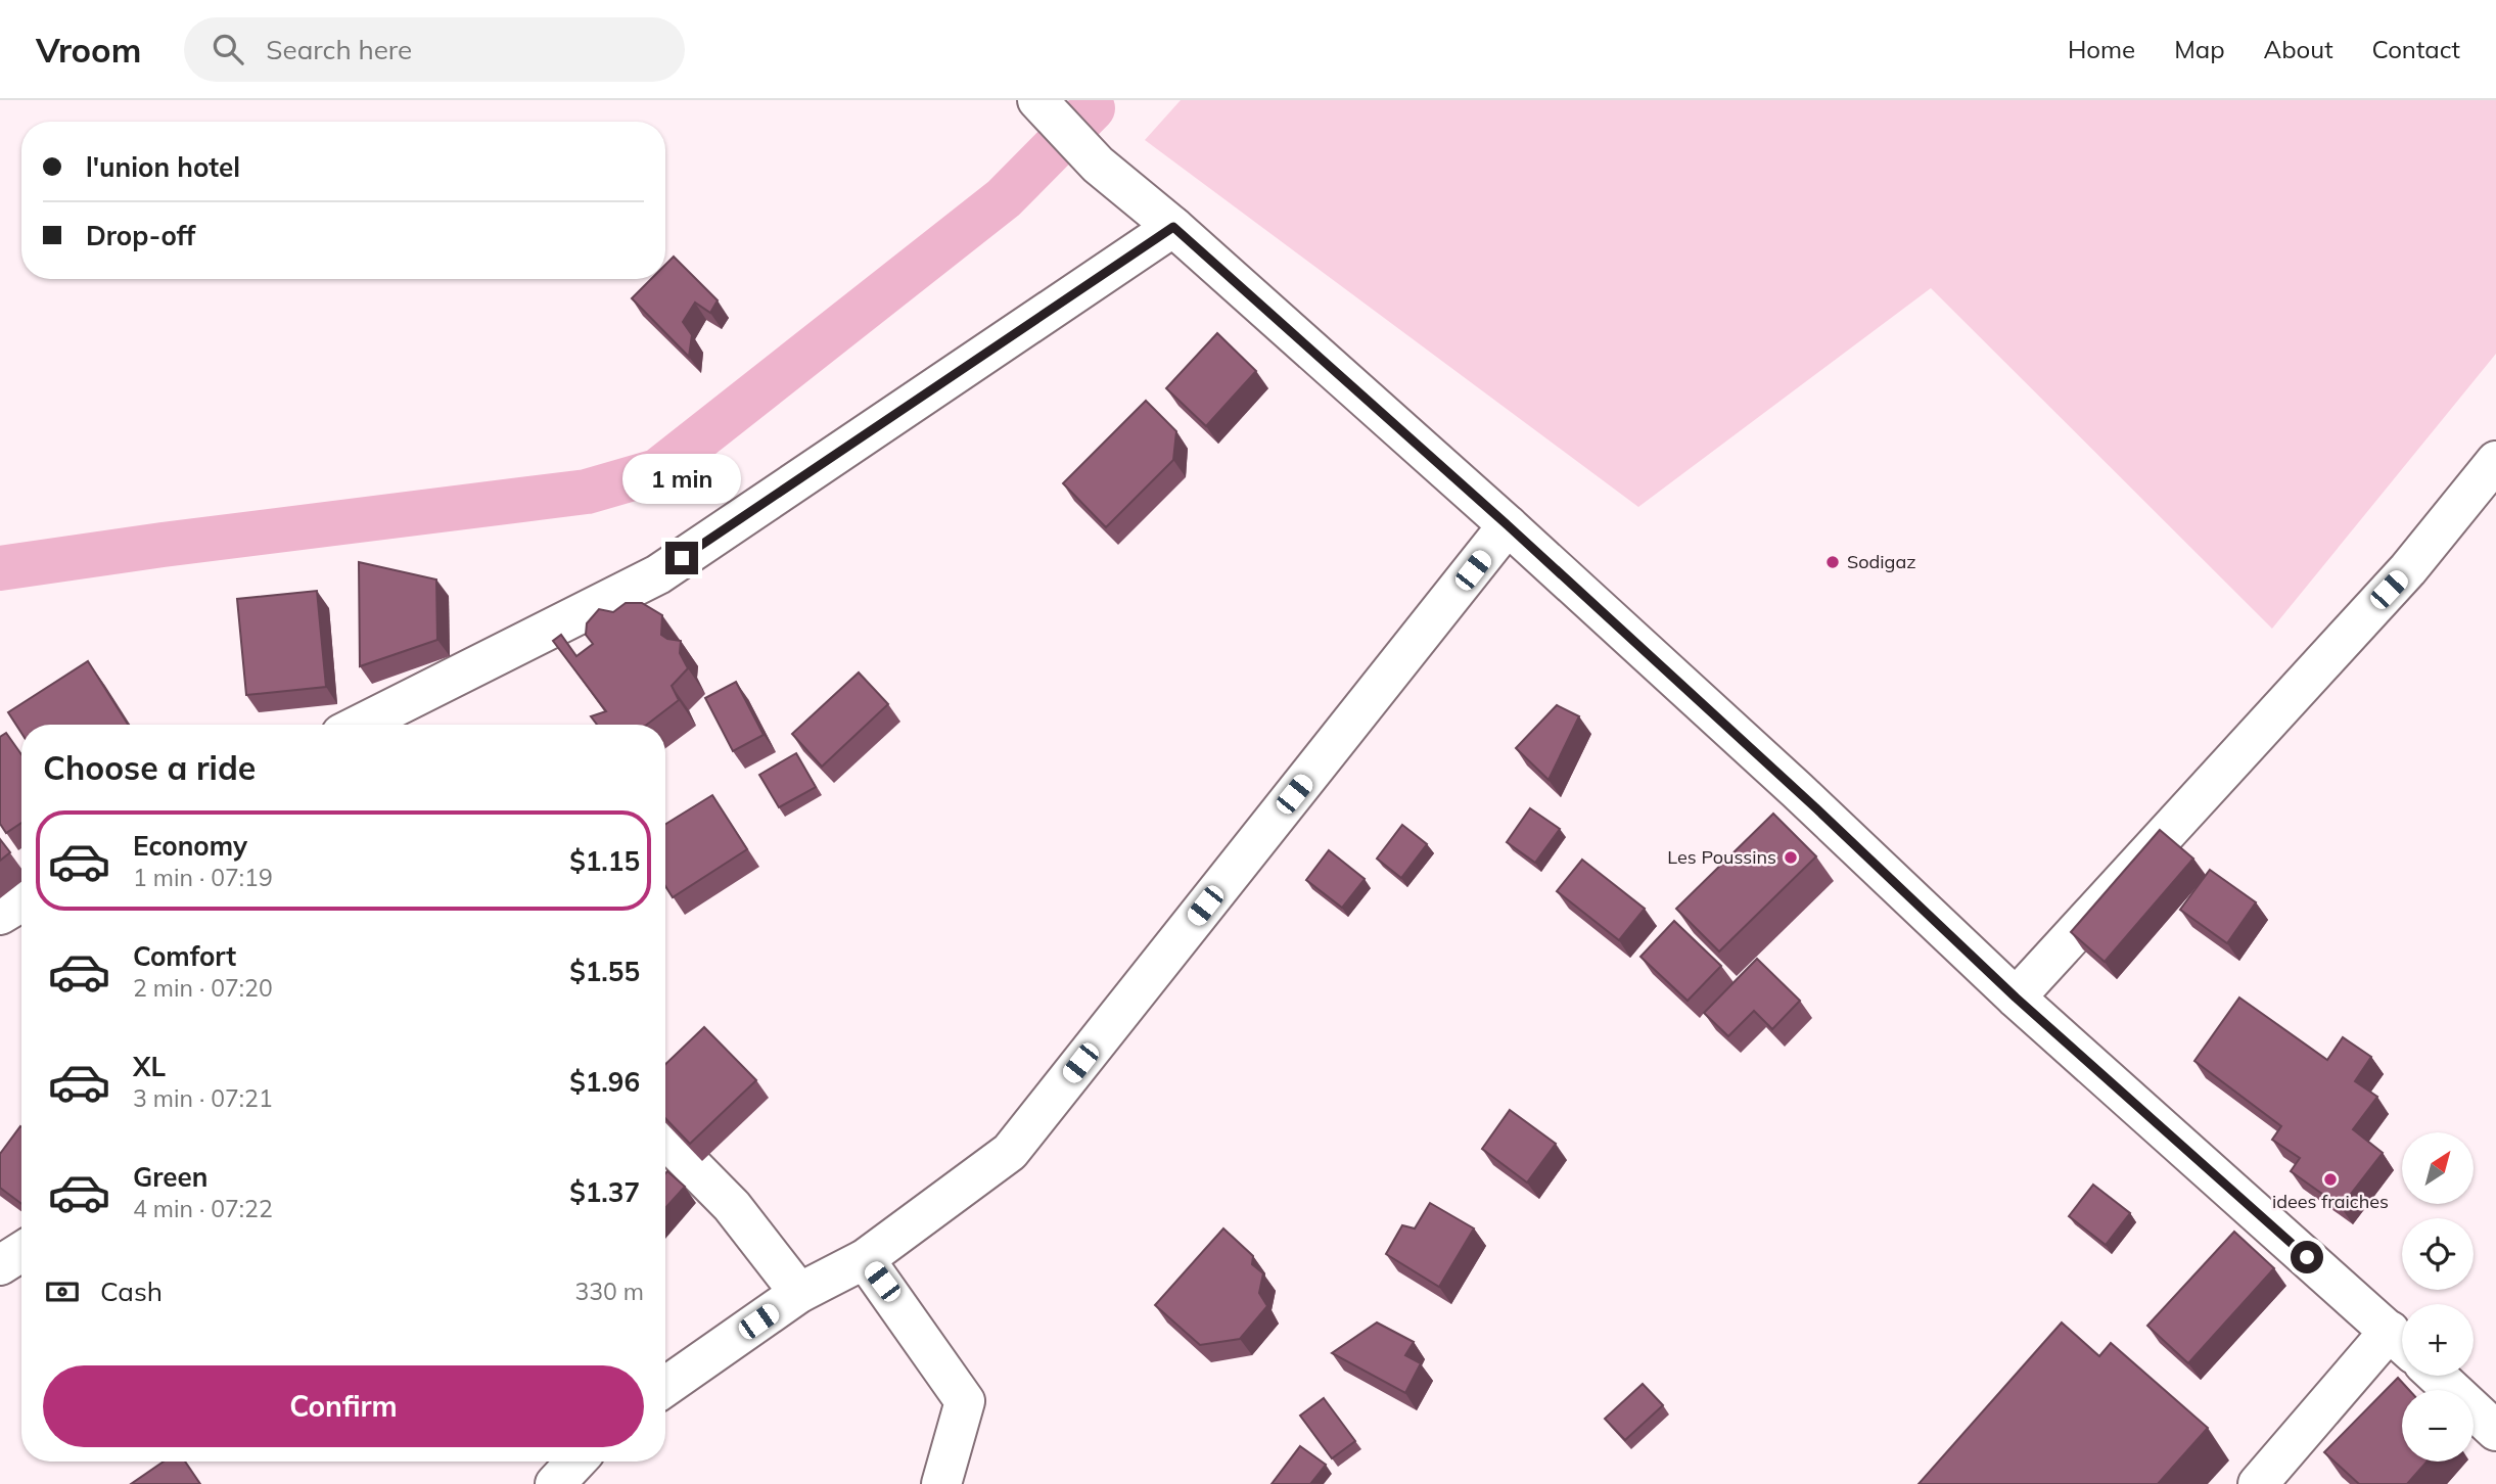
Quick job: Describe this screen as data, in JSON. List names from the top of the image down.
{
  "places": ["Sodigaz", "Les Poussins", "idees fraiches"],
  "north": "top right",
  "page": {
    "header": "Vroom",
    "search": "Search here",
    "nav": [
      "Home",
      "Map",
      "About",
      "Contact"
    ],
    "banner": ["l'union hotel", "Drop-off"],
    "bubble": "1 min",
    "heading": "Choose a ride",
    "list": [
      {
        "name": "Economy",
        "note": "1 min · 07:19",
        "value": "$1.15"
      },
      {
        "name": "Comfort",
        "note": "2 min · 07:20",
        "value": "$1.55"
      },
      {
        "name": "XL",
        "note": "3 min · 07:21",
        "value": "$1.96"
      },
      {
        "name": "Green",
        "note": "4 min · 07:22",
        "value": "$1.37"
      }
    ],
    "map_buttons": ["+", "−"],
    "pay": ["Cash", "330 m"],
    "buttons": "Confirm"
  }
}
